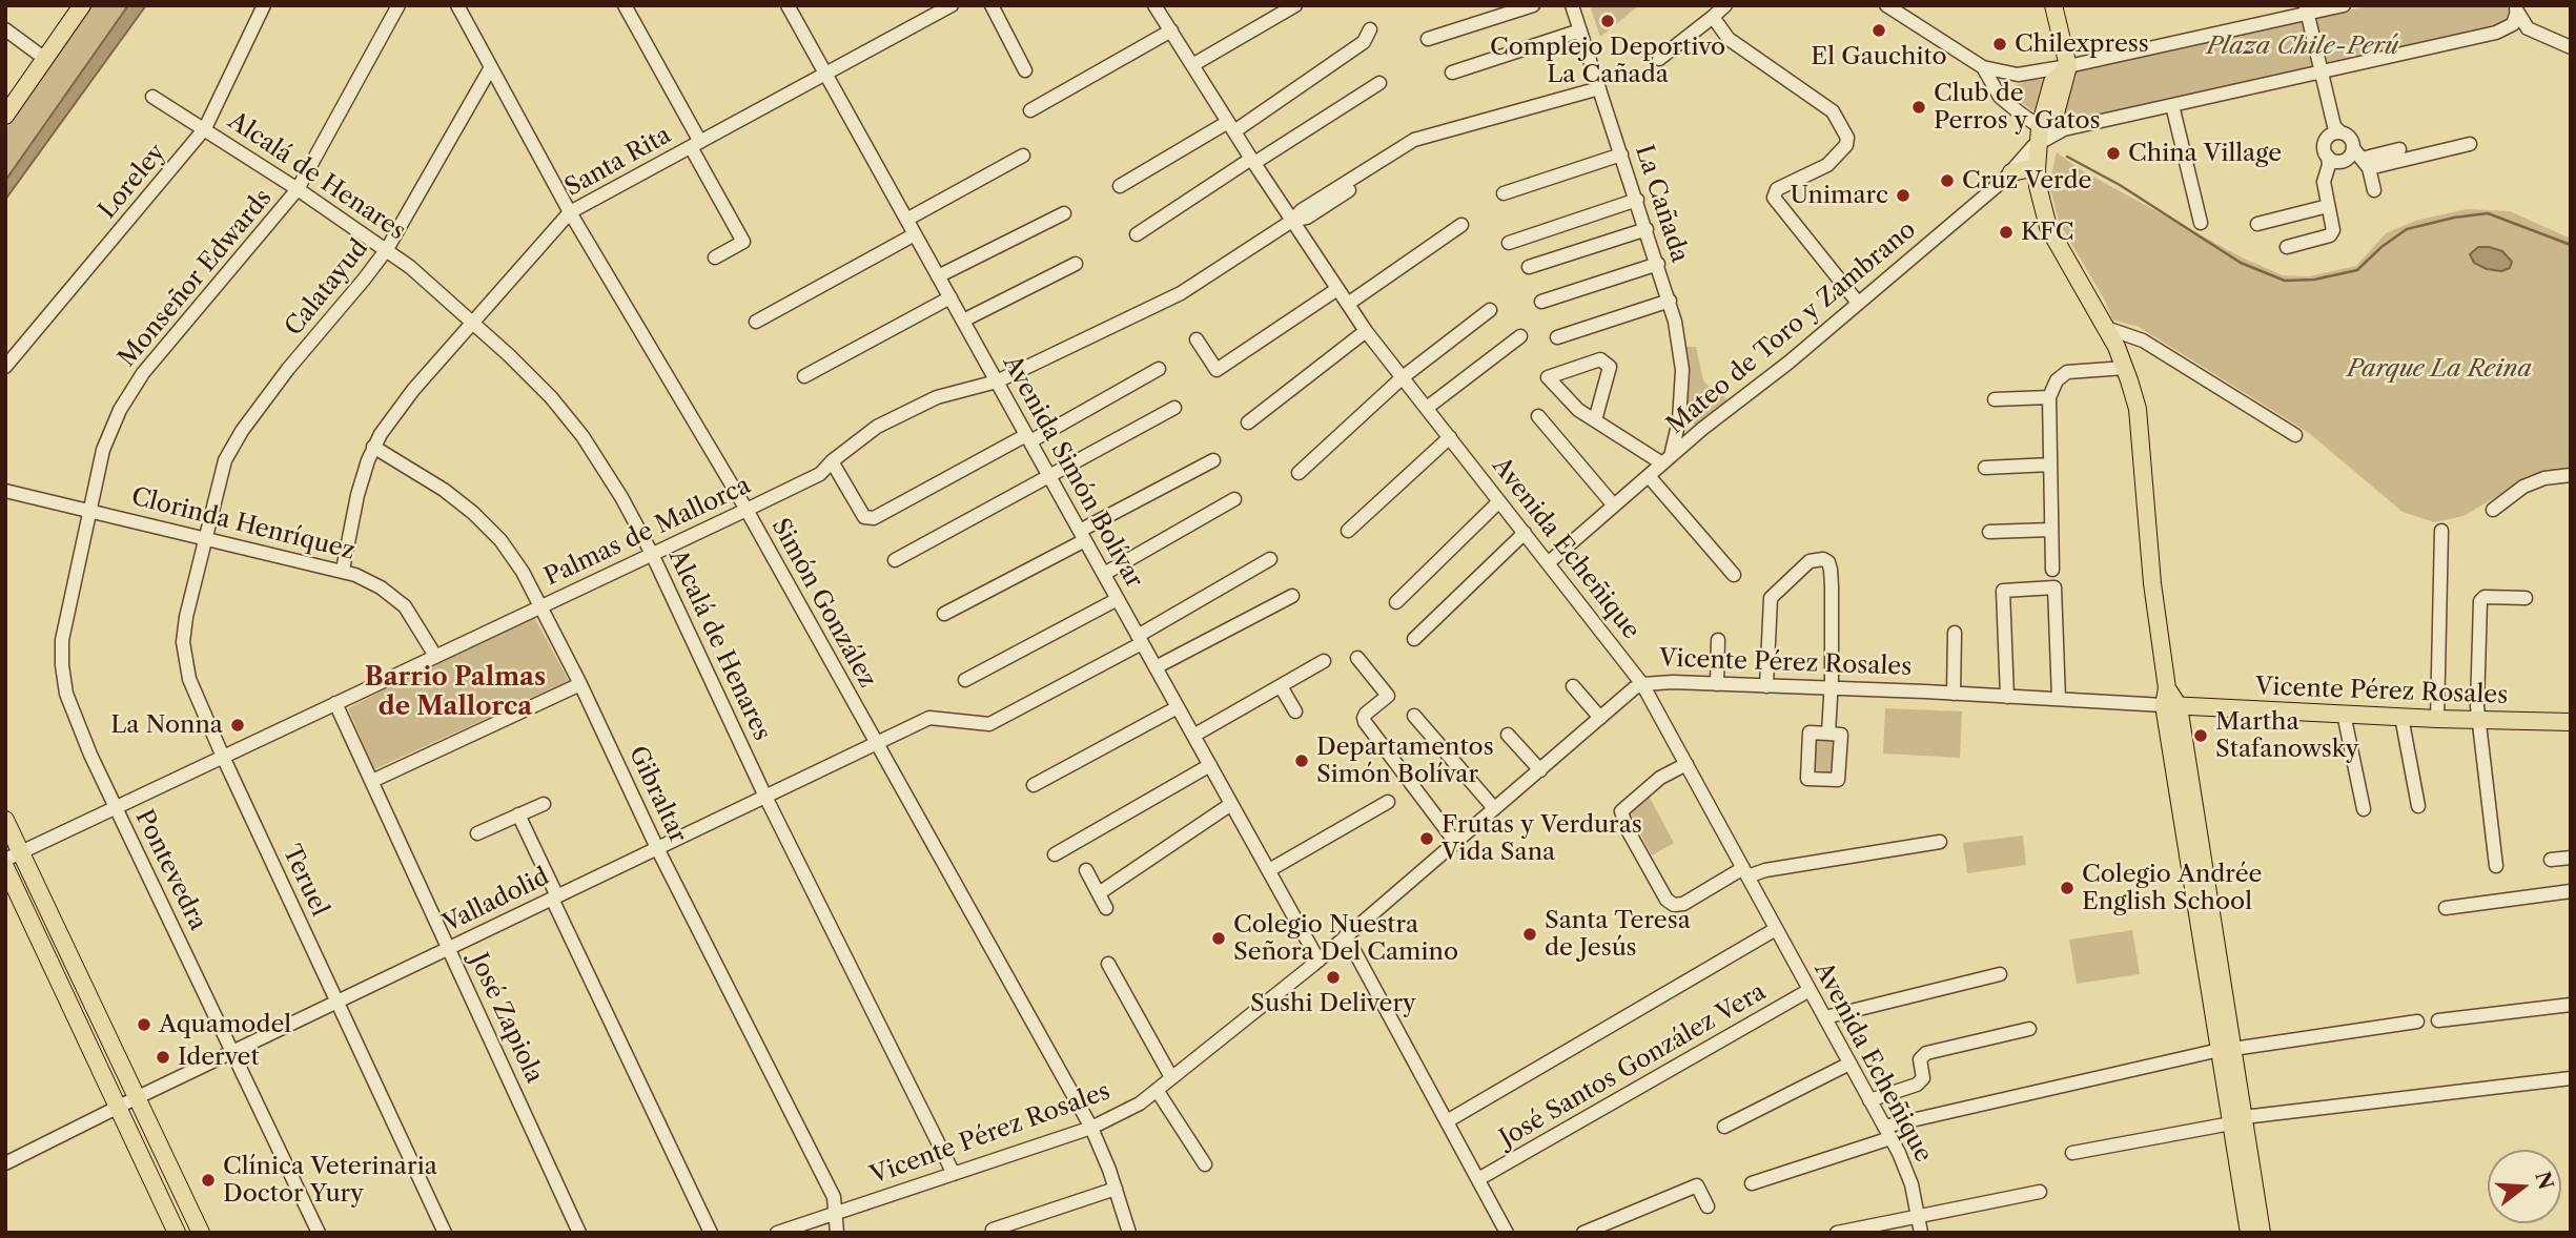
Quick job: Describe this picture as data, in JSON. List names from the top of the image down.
{
  "streets": {
    "main road": ["Vicente Pérez Rosales"],
    "street": [
      "Santa Rita",
      "Alcalá de Henares",
      "Loreley",
      "La Cañada",
      "Monseñor Edwards",
      "Calatayud",
      "Mateo de Toro y Zambrano",
      "Avenida Simón Bolívar",
      "Clorinda Henríquez",
      "Palmas de Mallorca",
      "Avenida Echeñique",
      "Simón González",
      "Gibraltar",
      "Pontevedra",
      "Teruel",
      "Valladolid",
      "José Zapiola",
      "José Santos González Vera"
    ]
  },
  "crossings": [
    ["Santa Rita", "Alcalá de Henares"],
    ["Santa Rita", "Avenida Simón Bolívar"],
    ["Santa Rita", "Clorinda Henríquez"],
    ["Santa Rita", "Simón González"],
    ["Santa Rita", "Gibraltar"],
    ["Alcalá de Henares", "Loreley"],
    ["Alcalá de Henares", "Monseñor Edwards"],
    ["Alcalá de Henares", "Calatayud"],
    ["Alcalá de Henares", "Palmas de Mallorca"],
    ["Alcalá de Henares", "Vicente Pérez Rosales"],
    ["Alcalá de Henares", "Valladolid"],
    ["La Cañada", "Mateo de Toro y Zambrano"],
    ["La Cañada", "Palmas de Mallorca"],
    ["Monseñor Edwards", "Clorinda Henríquez"],
    ["Monseñor Edwards", "Pontevedra"],
    ["Calatayud", "Clorinda Henríquez"],
    ["Calatayud", "Simón González"],
    ["Calatayud", "Teruel"],
    ["Mateo de Toro y Zambrano", "Avenida Echeñique"],
    ["Avenida Simón Bolívar", "Palmas de Mallorca"],
    ["Avenida Simón Bolívar", "Vicente Pérez Rosales"],
    ["Avenida Simón Bolívar", "Valladolid"],
    ["Clorinda Henríquez", "Palmas de Mallorca"],
    ["Clorinda Henríquez", "Pontevedra"],
    ["Clorinda Henríquez", "Teruel"],
    ["Palmas de Mallorca", "Avenida Echeñique"],
    ["Palmas de Mallorca", "Simón González"],
    ["Palmas de Mallorca", "Gibraltar"],
    ["Palmas de Mallorca", "Pontevedra"],
    ["Palmas de Mallorca", "Teruel"],
    ["Palmas de Mallorca", "José Zapiola"],
    ["Avenida Echeñique", "Vicente Pérez Rosales"],
    ["Avenida Echeñique", "José Santos González Vera"],
    ["Simón González", "Vicente Pérez Rosales"],
    ["Simón González", "Valladolid"],
    ["Vicente Pérez Rosales", "Gibraltar"],
    ["Gibraltar", "Valladolid"],
    ["Pontevedra", "Valladolid"],
    ["Teruel", "Valladolid"],
    ["Valladolid", "José Zapiola"]
  ],
  "districts": ["Barrio Palmas de Mallorca"],
  "parks": ["Plaza Chile-Perú", "Parque La Reina"],
  "places": [
    "Complejo Deportivo La Cañada",
    "El Gauchito",
    "Chilexpress",
    "Club de Perros y Gatos",
    "China Village",
    "Cruz Verde",
    "Unimarc",
    "KFC",
    "La Nonna",
    "Martha Stafanowsky",
    "Departamentos Simón Bolívar",
    "Frutas y Verduras Vida Sana",
    "Colegio Andrée English School",
    "Santa Teresa de Jesús",
    "Colegio Nuestra Señora Del Camino",
    "Sushi Delivery",
    "Aquamodel",
    "Idervet",
    "Clínica Veterinaria Doctor Yury"
  ],
  "north": "right"
}
